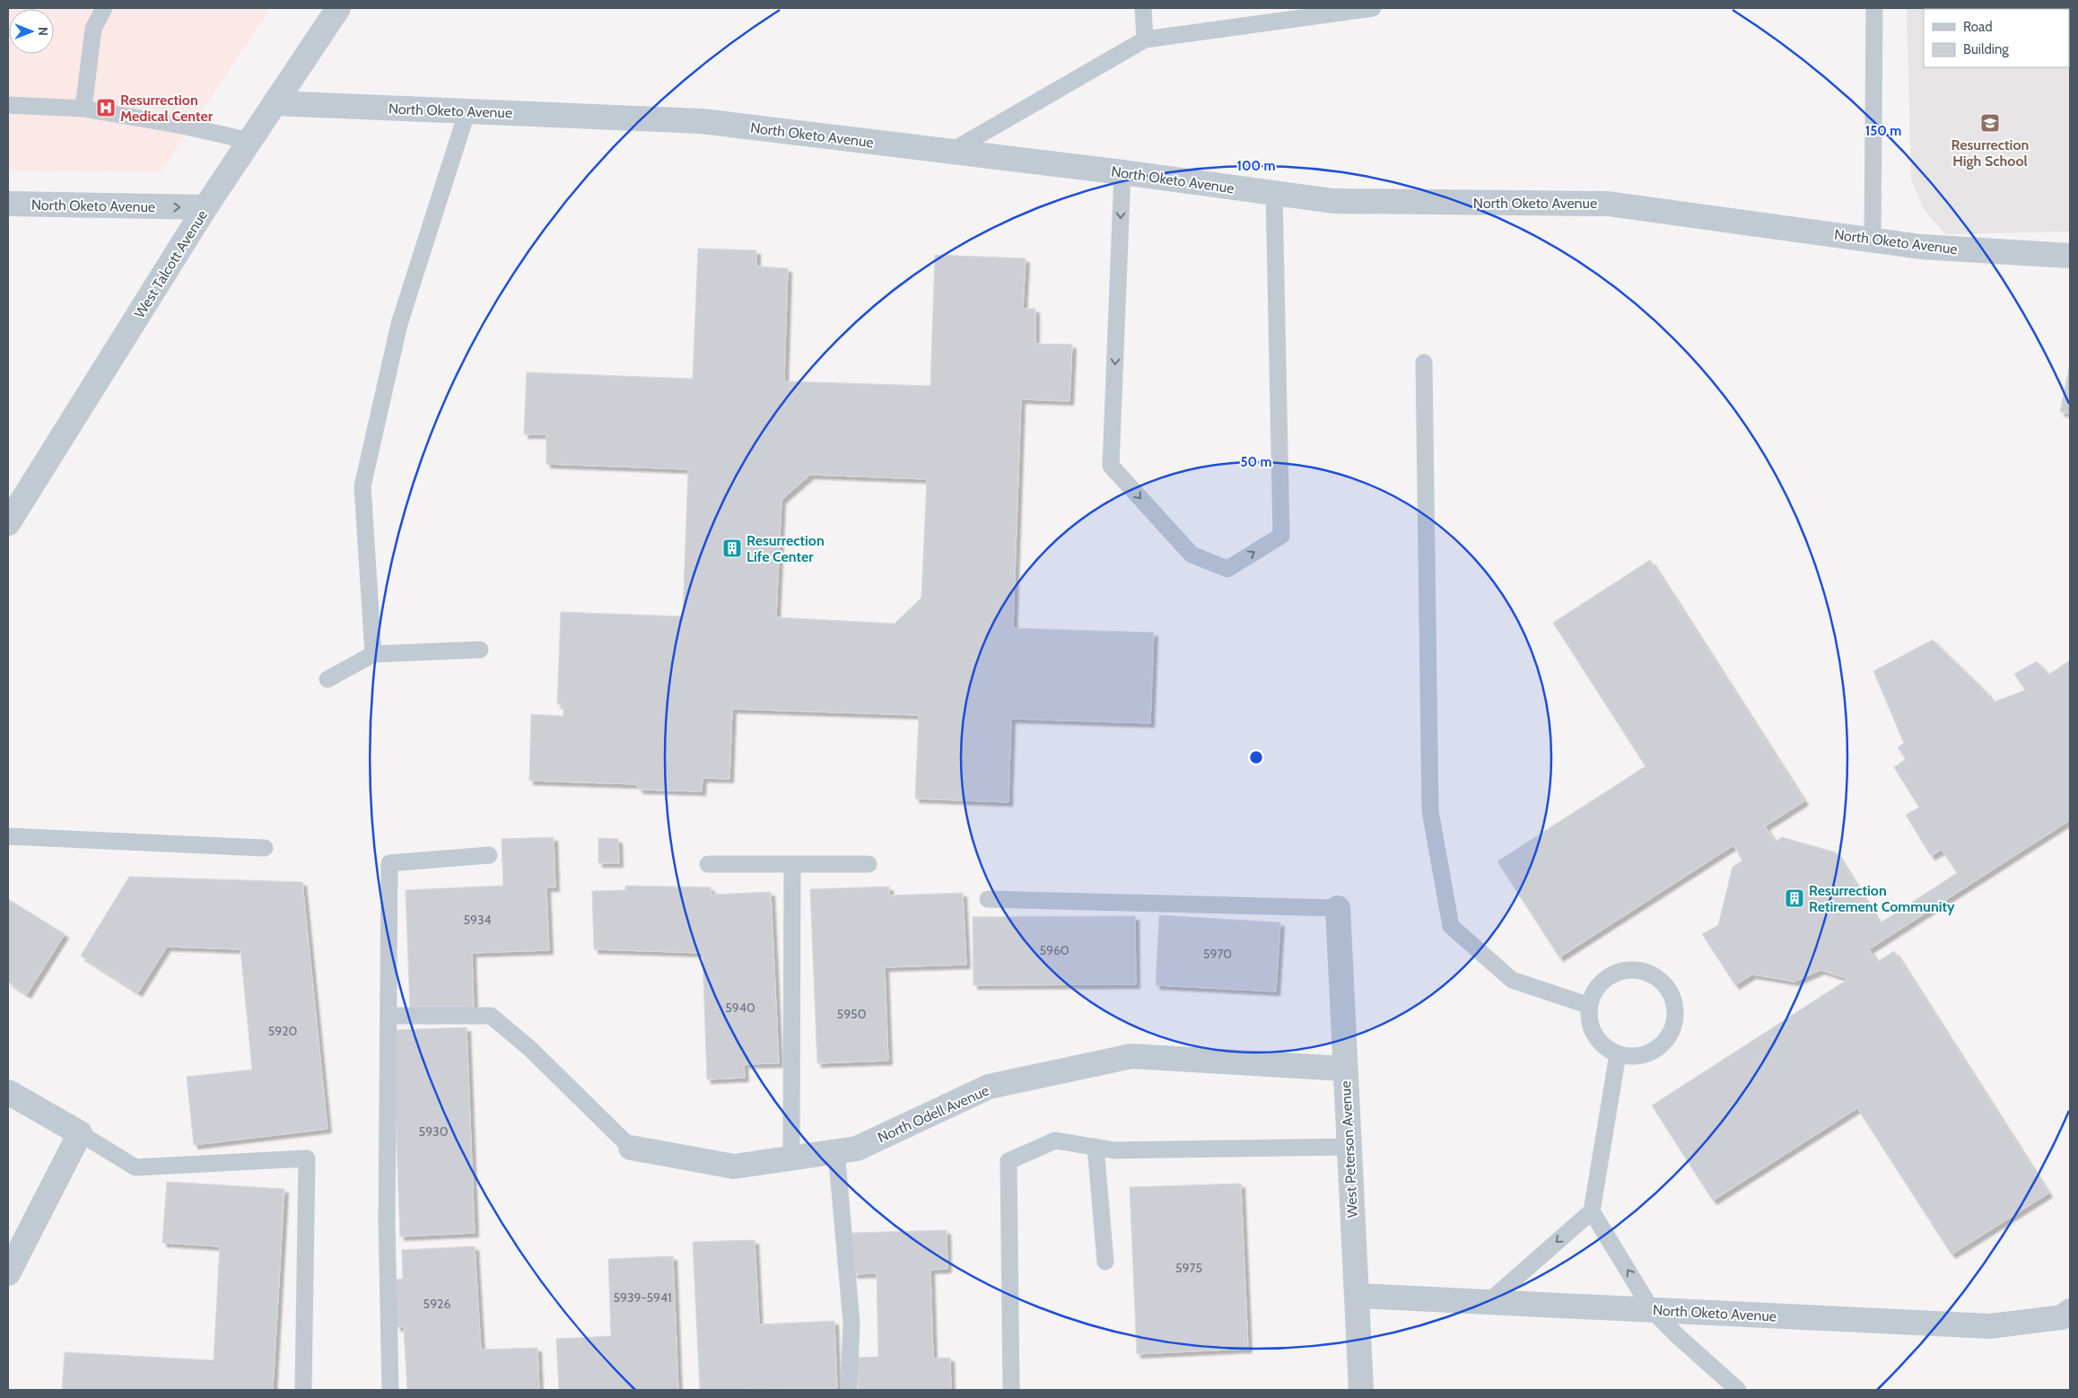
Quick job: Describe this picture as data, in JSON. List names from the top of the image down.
{
  "streets": {
    "street": [
      "North Oketo Avenue",
      "West Talcott Avenue",
      "North Odell Avenue",
      "West Peterson Avenue"
    ]
  },
  "crossings": [
    ["North Oketo Avenue", "West Talcott Avenue"],
    ["North Oketo Avenue", "West Peterson Avenue"],
    ["North Odell Avenue", "West Peterson Avenue"]
  ],
  "places": {
    "hospital": ["Resurrection Medical Center"],
    "school or university": ["Resurrection High School"],
    "building": ["Resurrection Life Center", "Resurrection Retirement Community"]
  },
  "house_numbers": [
    "5934",
    "5960",
    "5970",
    "5940",
    "5950",
    "5920",
    "5930",
    "5975",
    "5939-5941",
    "5926"
  ],
  "legend": ["Road", "Building"],
  "north": "right",
  "rings": ["150 m", "100 m", "50 m"]
}
